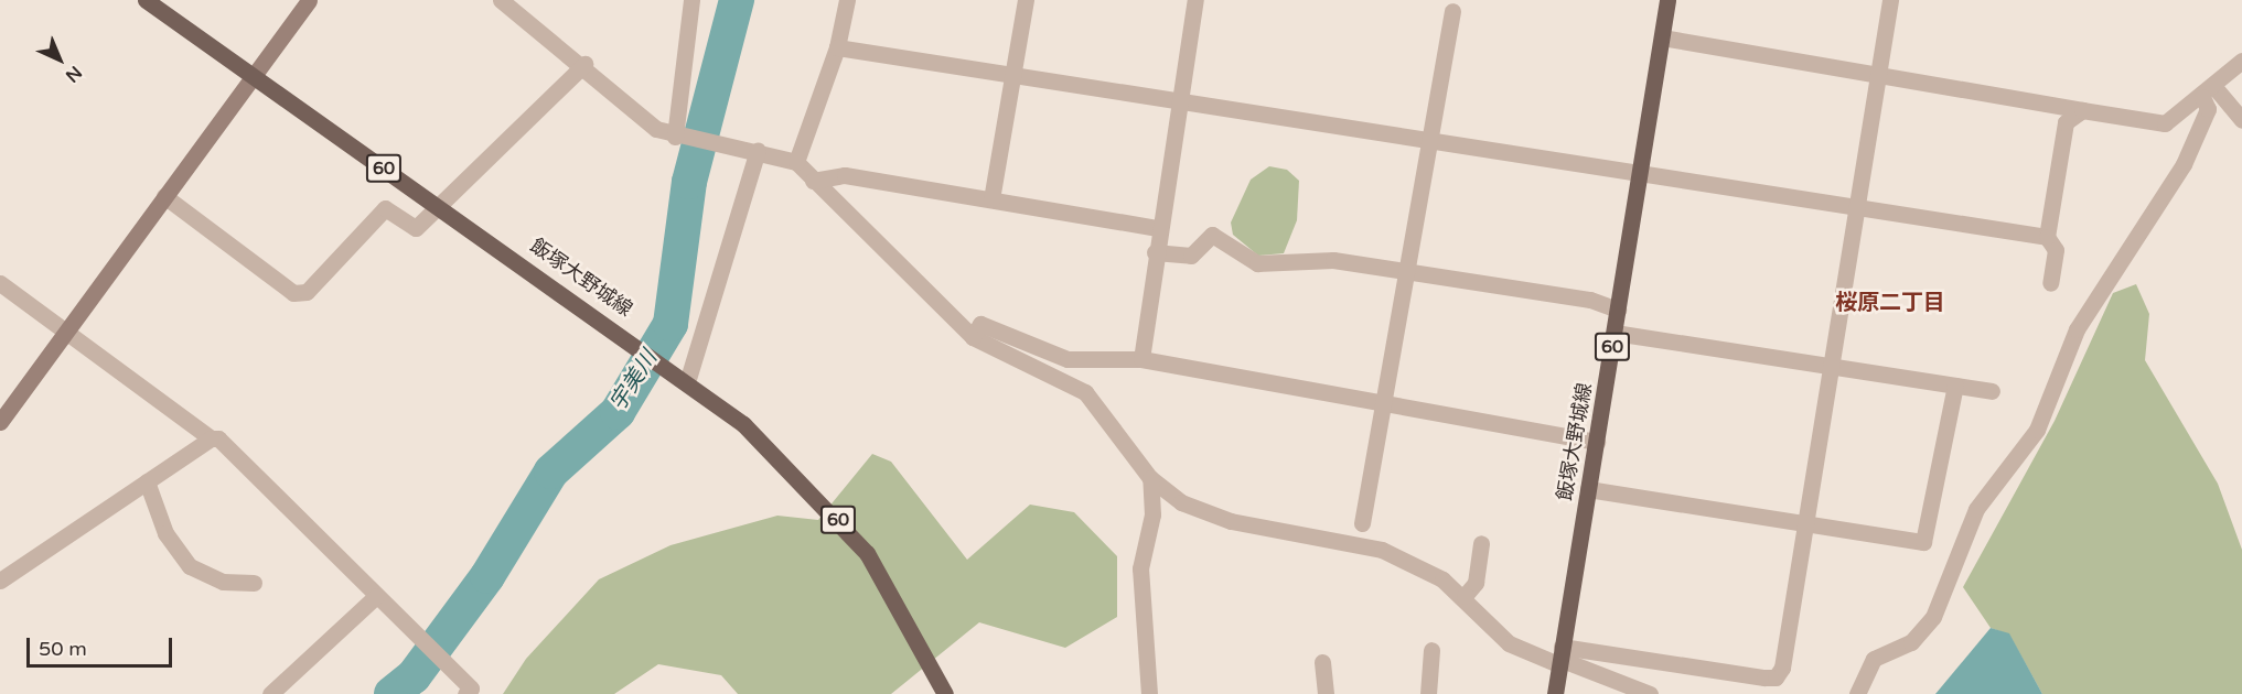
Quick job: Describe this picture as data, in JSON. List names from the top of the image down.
{
  "streets": {
    "main road": ["60", "飯塚大野城線"]
  },
  "districts": ["桜原二丁目"],
  "water": ["宇美川"],
  "scale_bar": "50 m",
  "north": "bottom right"
}
